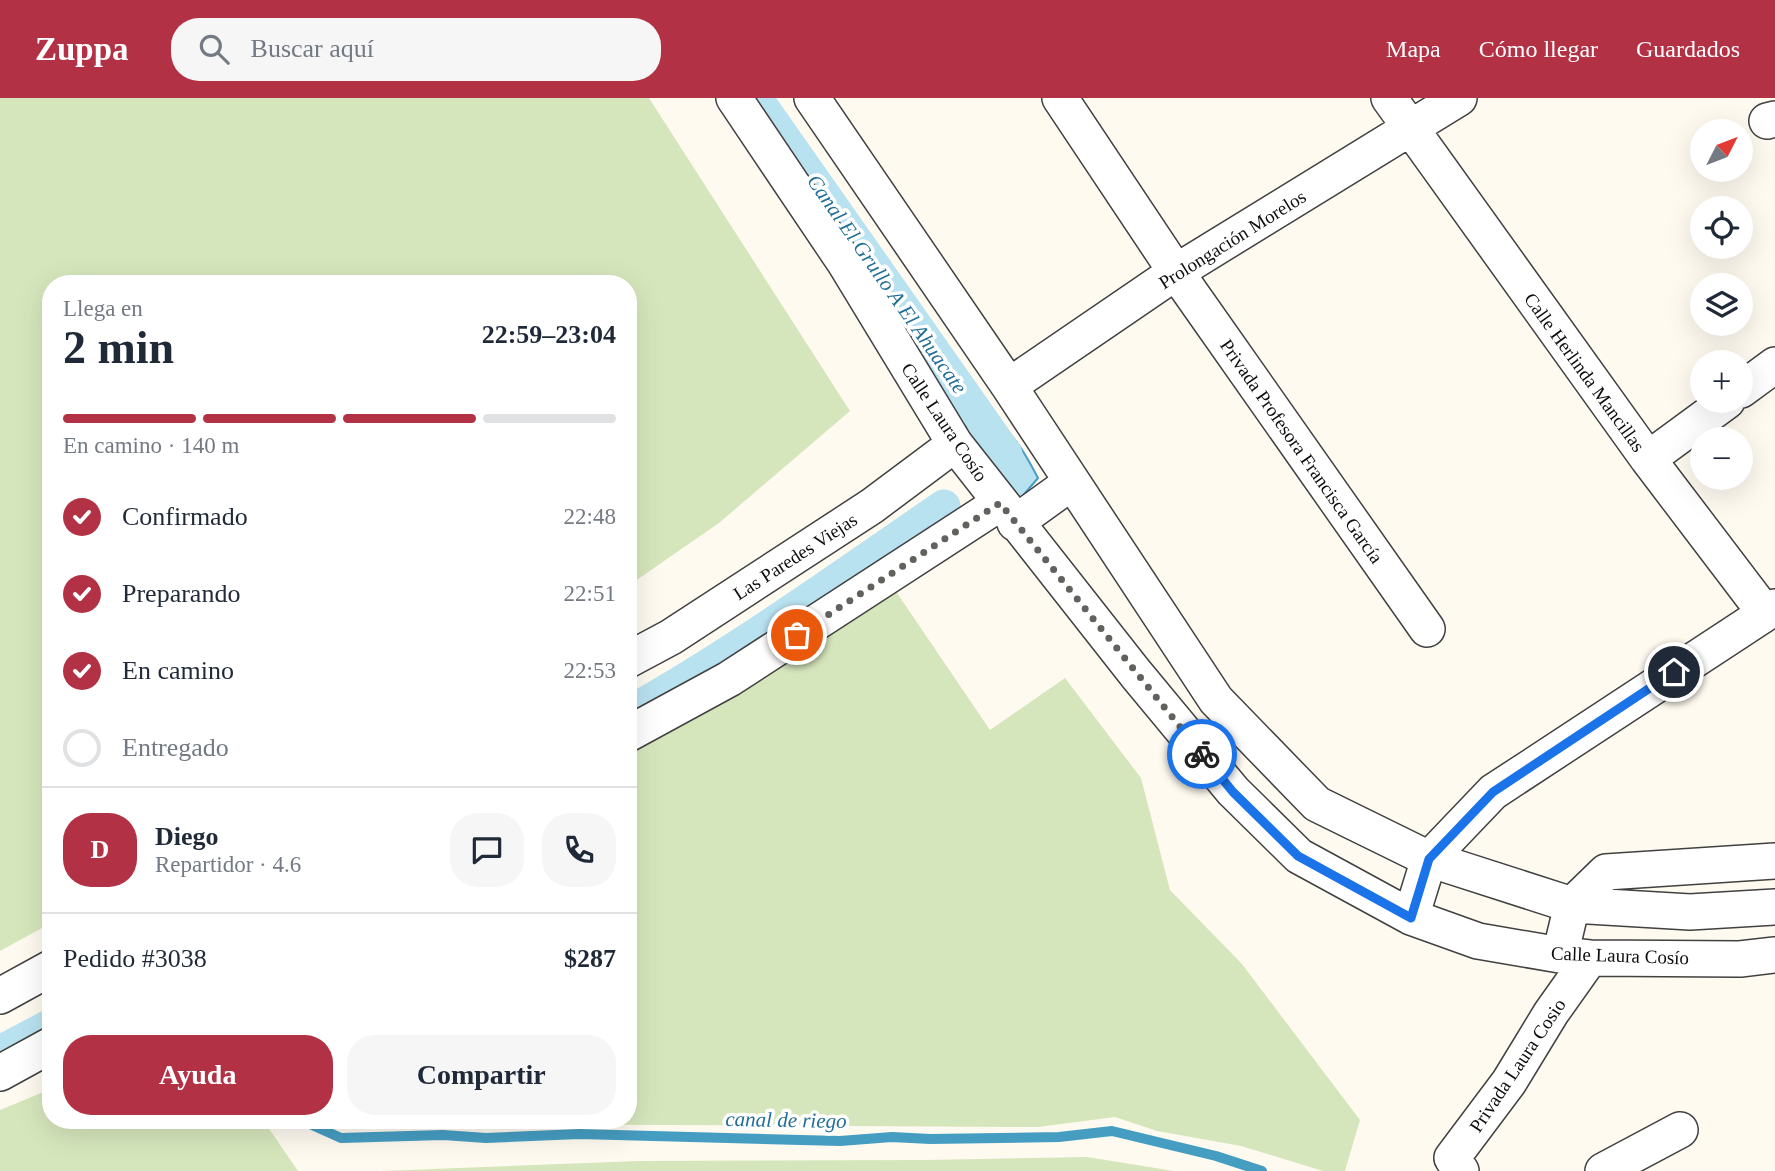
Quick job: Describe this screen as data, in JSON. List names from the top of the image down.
{
  "streets": {
    "street": [
      "Prolongación Morelos",
      "Calle Herlinda Mancillas",
      "Calle Laura Cosío",
      "Privada Profesora Francisca García",
      "Las Paredes Viejas",
      "Privada Laura Cosio"
    ]
  },
  "crossings": [
    ["Prolongación Morelos", "Calle Herlinda Mancillas"],
    ["Prolongación Morelos", "Privada Profesora Francisca García"],
    ["Calle Laura Cosío", "Las Paredes Viejas"],
    ["Calle Laura Cosío", "Privada Laura Cosio"]
  ],
  "water": ["Canal El Grullo A El Ahuacate", "canal de riego"],
  "north": "top right",
  "page": {
    "header": "Zuppa",
    "search": "Buscar aquí",
    "nav": ["Mapa", "Cómo llegar", "Guardados"],
    "map_buttons": ["+", "−"],
    "heading": ["2 min", "Llega en", "22:59–23:04"],
    "panel": [
      "Diego",
      "Repartidor · 4.6",
      "Pedido #3038",
      "$287"
    ],
    "bar": "En camino · 140 m",
    "list": [
      ["Confirmado", "22:48"],
      ["Preparando", "22:51"],
      ["En camino", "22:53"],
      "Entregado"
    ],
    "round": "D",
    "buttons": ["Ayuda", "Compartir"]
  }
}
